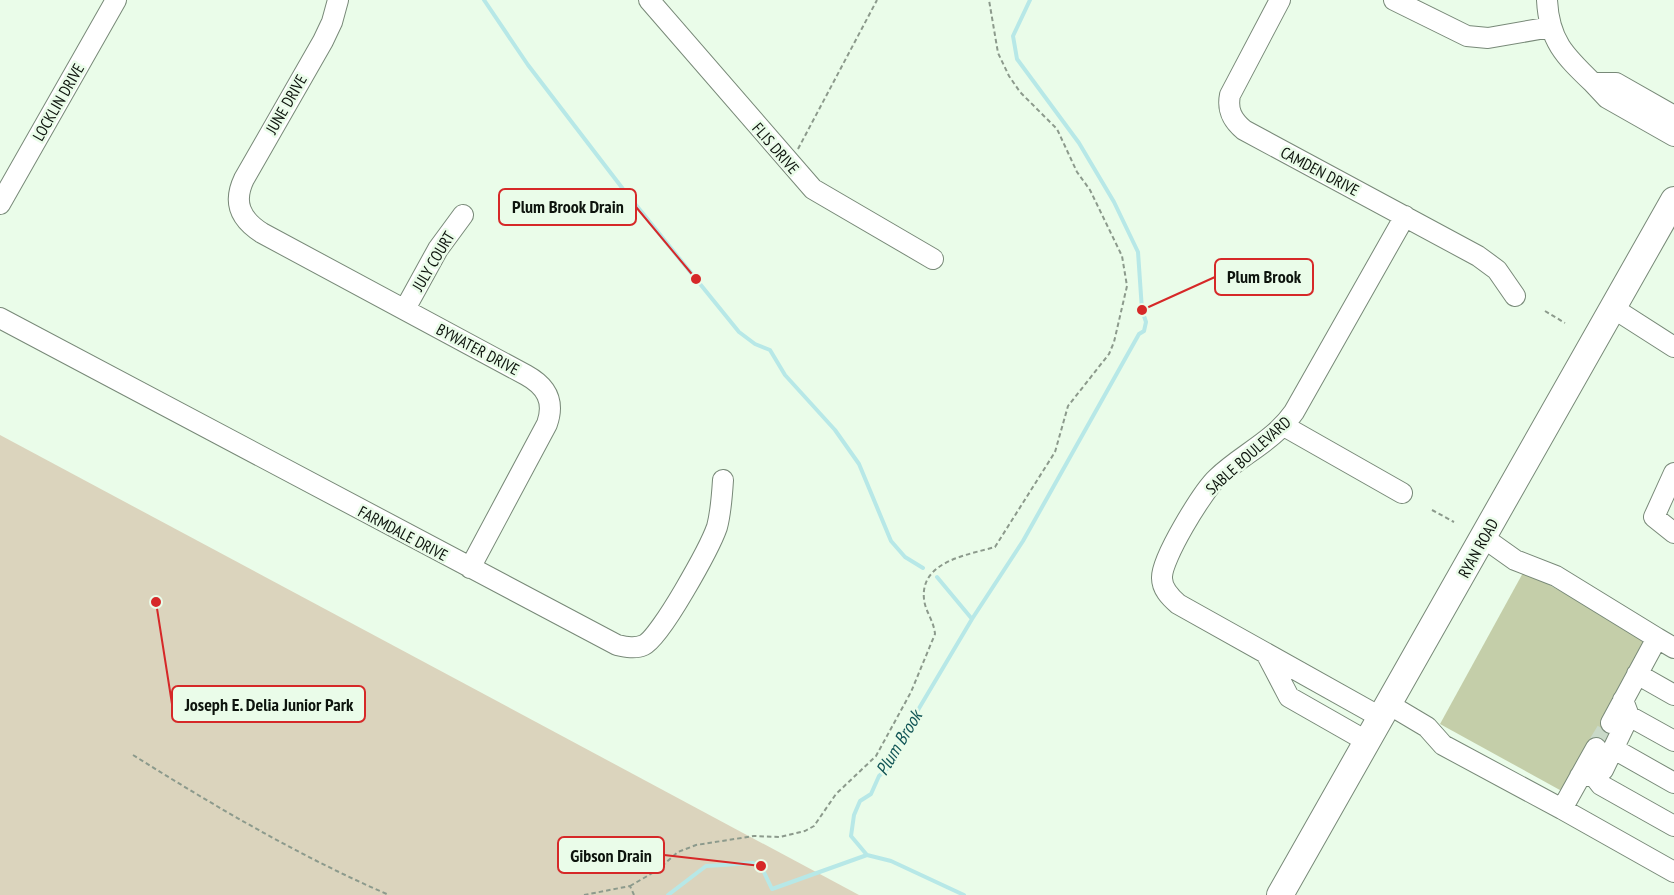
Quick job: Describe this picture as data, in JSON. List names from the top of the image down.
{
  "streets": {
    "main road": ["RYAN ROAD"],
    "street": [
      "LOCKLIN DRIVE",
      "JUNE DRIVE",
      "FLIS DRIVE",
      "CAMDEN DRIVE",
      "JULY COURT",
      "BYWATER DRIVE",
      "SABLE BOULEVARD",
      "FARMDALE DRIVE"
    ]
  },
  "crossings": [
    ["JUNE DRIVE", "BYWATER DRIVE"],
    ["CAMDEN DRIVE", "SABLE BOULEVARD"],
    ["JULY COURT", "BYWATER DRIVE"],
    ["BYWATER DRIVE", "FARMDALE DRIVE"],
    ["SABLE BOULEVARD", "RYAN ROAD"]
  ],
  "water": ["Plum Brook"],
  "places": [
    "Plum Brook Drain",
    "Plum Brook",
    "Joseph E. Delia Junior Park",
    "Gibson Drain"
  ]
}
